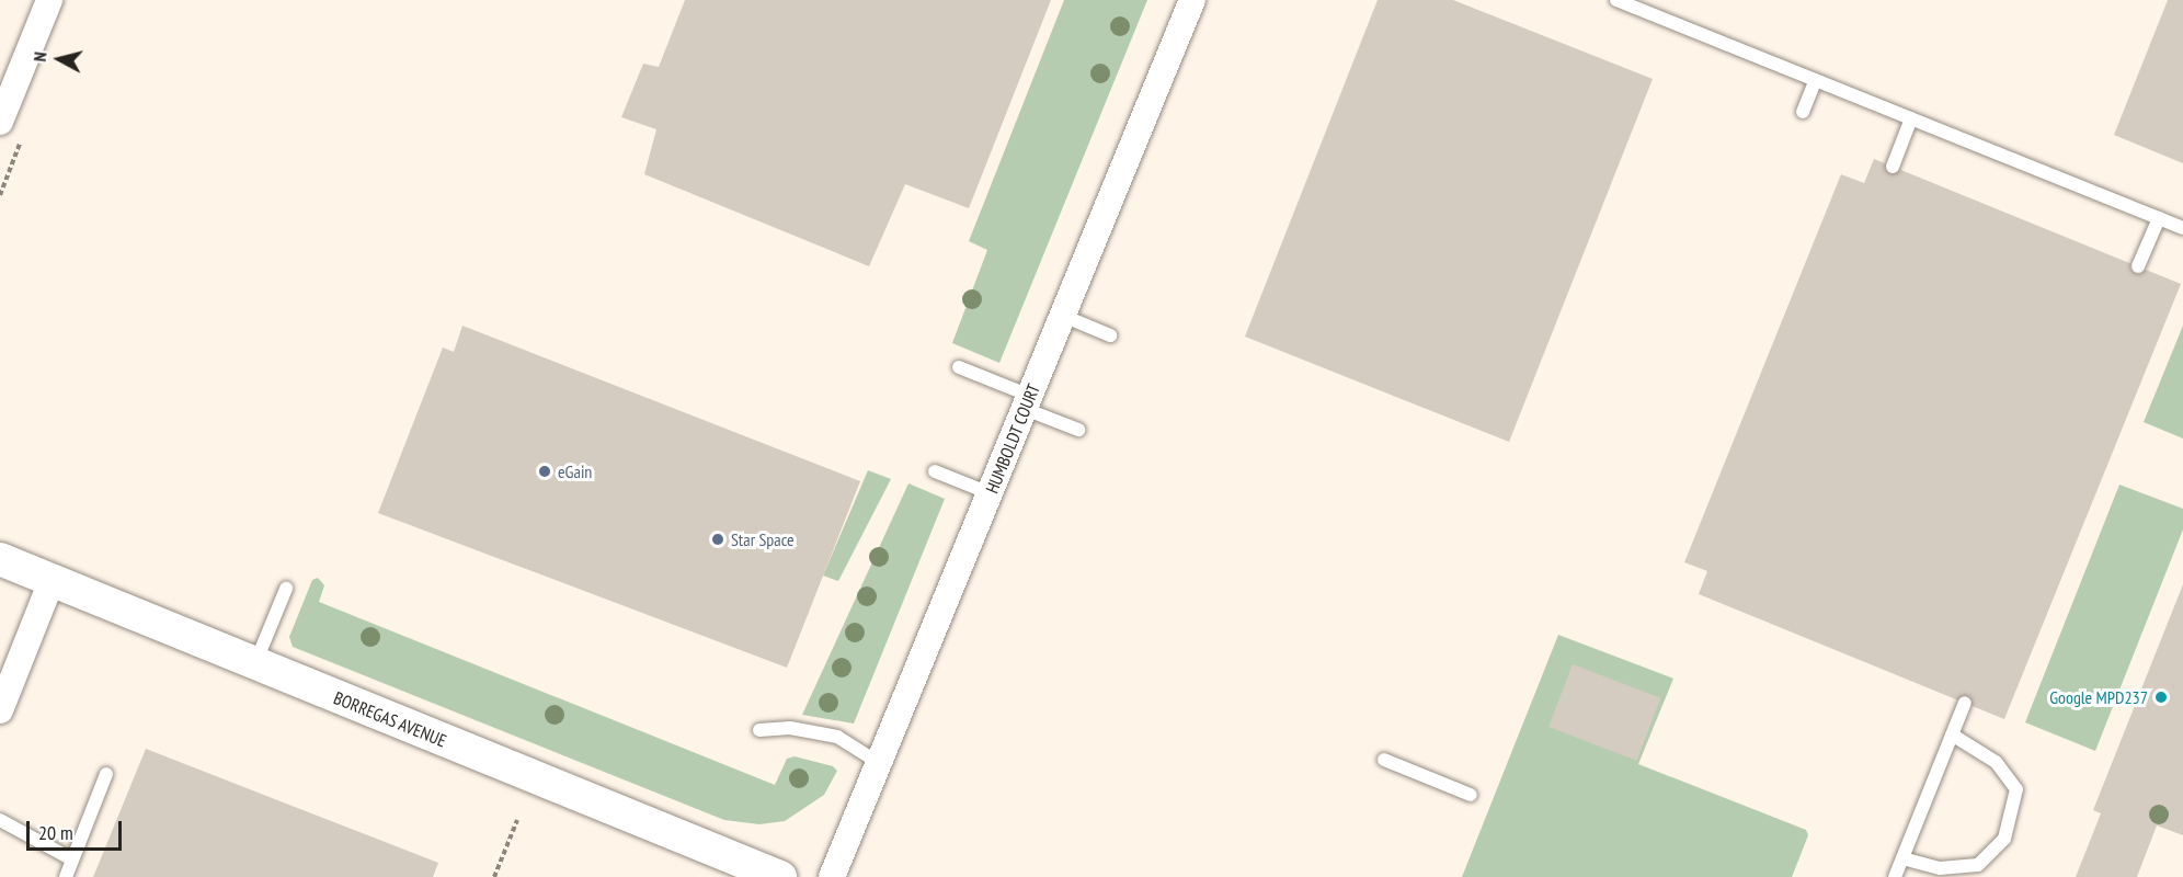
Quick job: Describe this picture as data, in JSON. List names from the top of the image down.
{
  "streets": {
    "street": ["HUMBOLDT COURT", "BORREGAS AVENUE"]
  },
  "places": ["eGain", "Star Space", "Google MPD237"],
  "scale_bar": "20 m",
  "north": "left"
}
